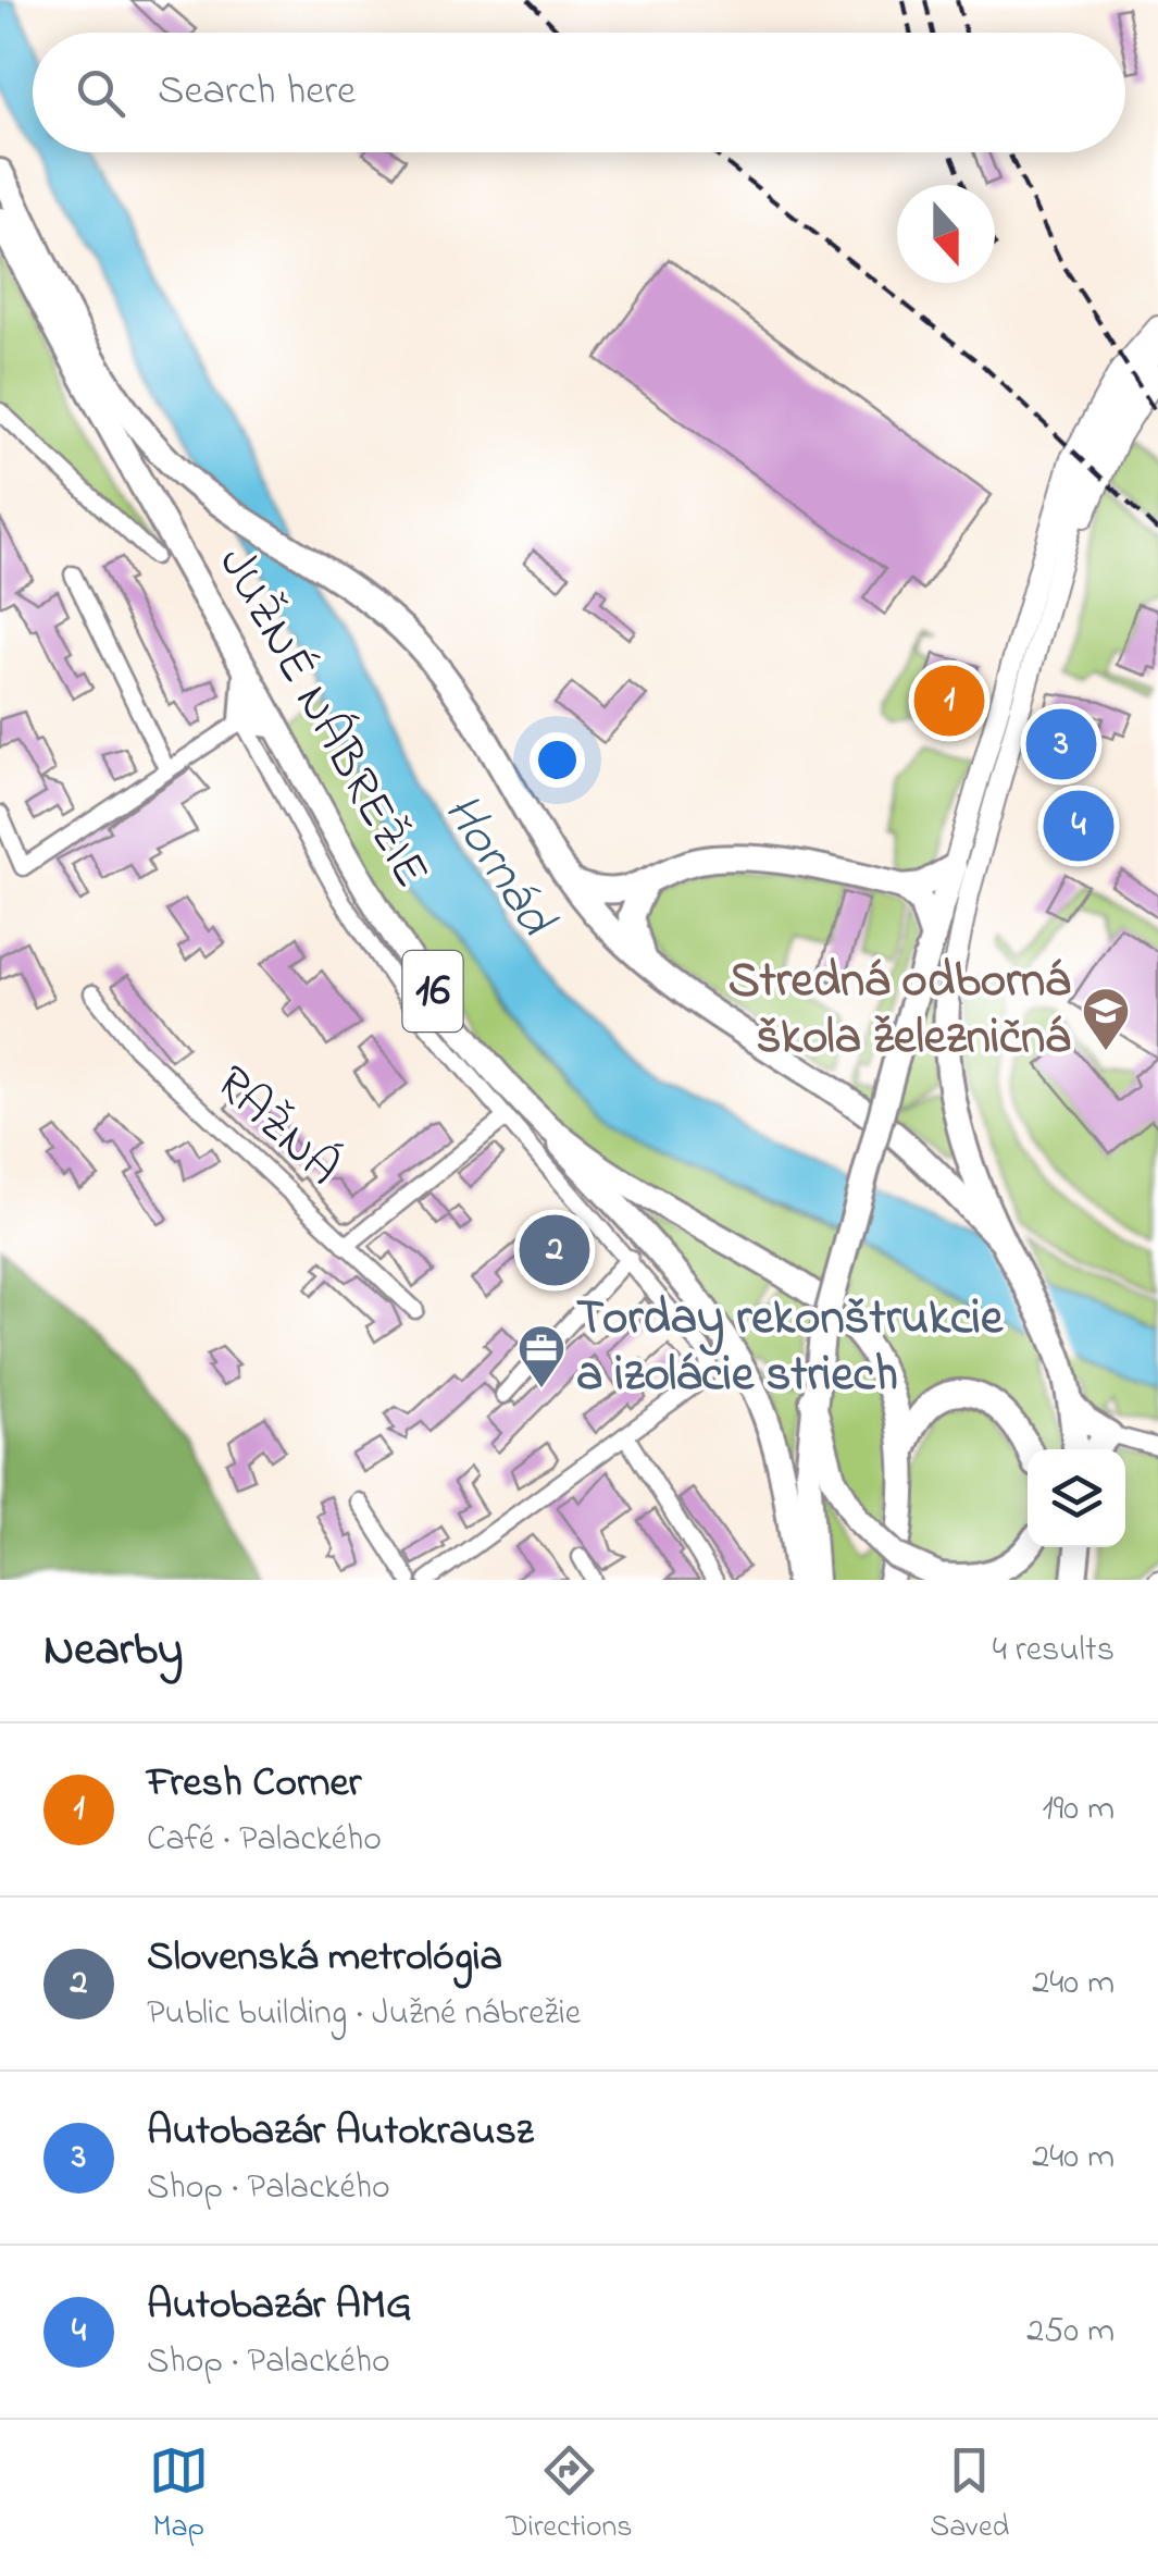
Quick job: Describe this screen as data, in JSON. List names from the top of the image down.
{
  "streets": {
    "main road": ["JUŽNÉ NÁBREŽIE", "16"],
    "street": ["RAŽNÁ"]
  },
  "water": ["Hornád"],
  "places": {
    "school or university": ["Stredná odborná škola železničná"],
    "office": ["Torday rekonštrukcie a izolácie striech"]
  },
  "north": "bottom",
  "page": {
    "search": "Search here",
    "pins": [
      "1",
      "3",
      "4",
      "2"
    ],
    "heading": ["Nearby", "4 results"],
    "list": [
      {
        "mark": "1",
        "name": "Fresh Corner",
        "note": "Café · Palackého",
        "value": "190 m"
      },
      {
        "mark": "2",
        "name": "Slovenská metrológia",
        "note": "Public building · Južné nábrežie",
        "value": "240 m"
      },
      {
        "mark": "3",
        "name": "Autobazár Autokrausz",
        "note": "Shop · Palackého",
        "value": "240 m"
      },
      {
        "mark": "4",
        "name": "Autobazár AMG",
        "note": "Shop · Palackého",
        "value": "250 m"
      }
    ],
    "nav": ["Map", "Directions", "Saved"]
  }
}
